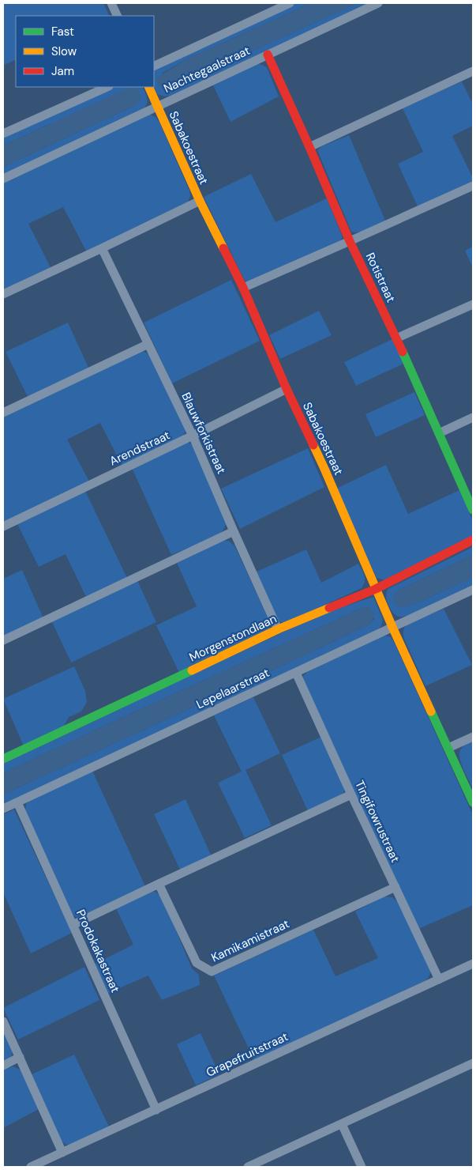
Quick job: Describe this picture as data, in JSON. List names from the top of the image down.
{
  "streets": {
    "street": [
      "Nachtegaalstraat",
      "Sabakoestraat",
      "Rotistraat",
      "Blauwforkistraat",
      "Arendstraat",
      "Morgenstondlaan",
      "Lepelaarstraat",
      "Tingifowrustraat",
      "Kamikamistraat",
      "Prodokakastraat",
      "Grapefruitstraat"
    ]
  },
  "crossings": [
    ["Nachtegaalstraat", "Sabakoestraat"],
    ["Nachtegaalstraat", "Rotistraat"],
    ["Sabakoestraat", "Arendstraat"],
    ["Sabakoestraat", "Morgenstondlaan"],
    ["Sabakoestraat", "Lepelaarstraat"],
    ["Blauwforkistraat", "Arendstraat"],
    ["Blauwforkistraat", "Morgenstondlaan"],
    ["Lepelaarstraat", "Tingifowrustraat"],
    ["Lepelaarstraat", "Prodokakastraat"],
    ["Tingifowrustraat", "Kamikamistraat"],
    ["Tingifowrustraat", "Grapefruitstraat"],
    ["Prodokakastraat", "Grapefruitstraat"]
  ],
  "legend": ["Fast", "Slow", "Jam"]
}
